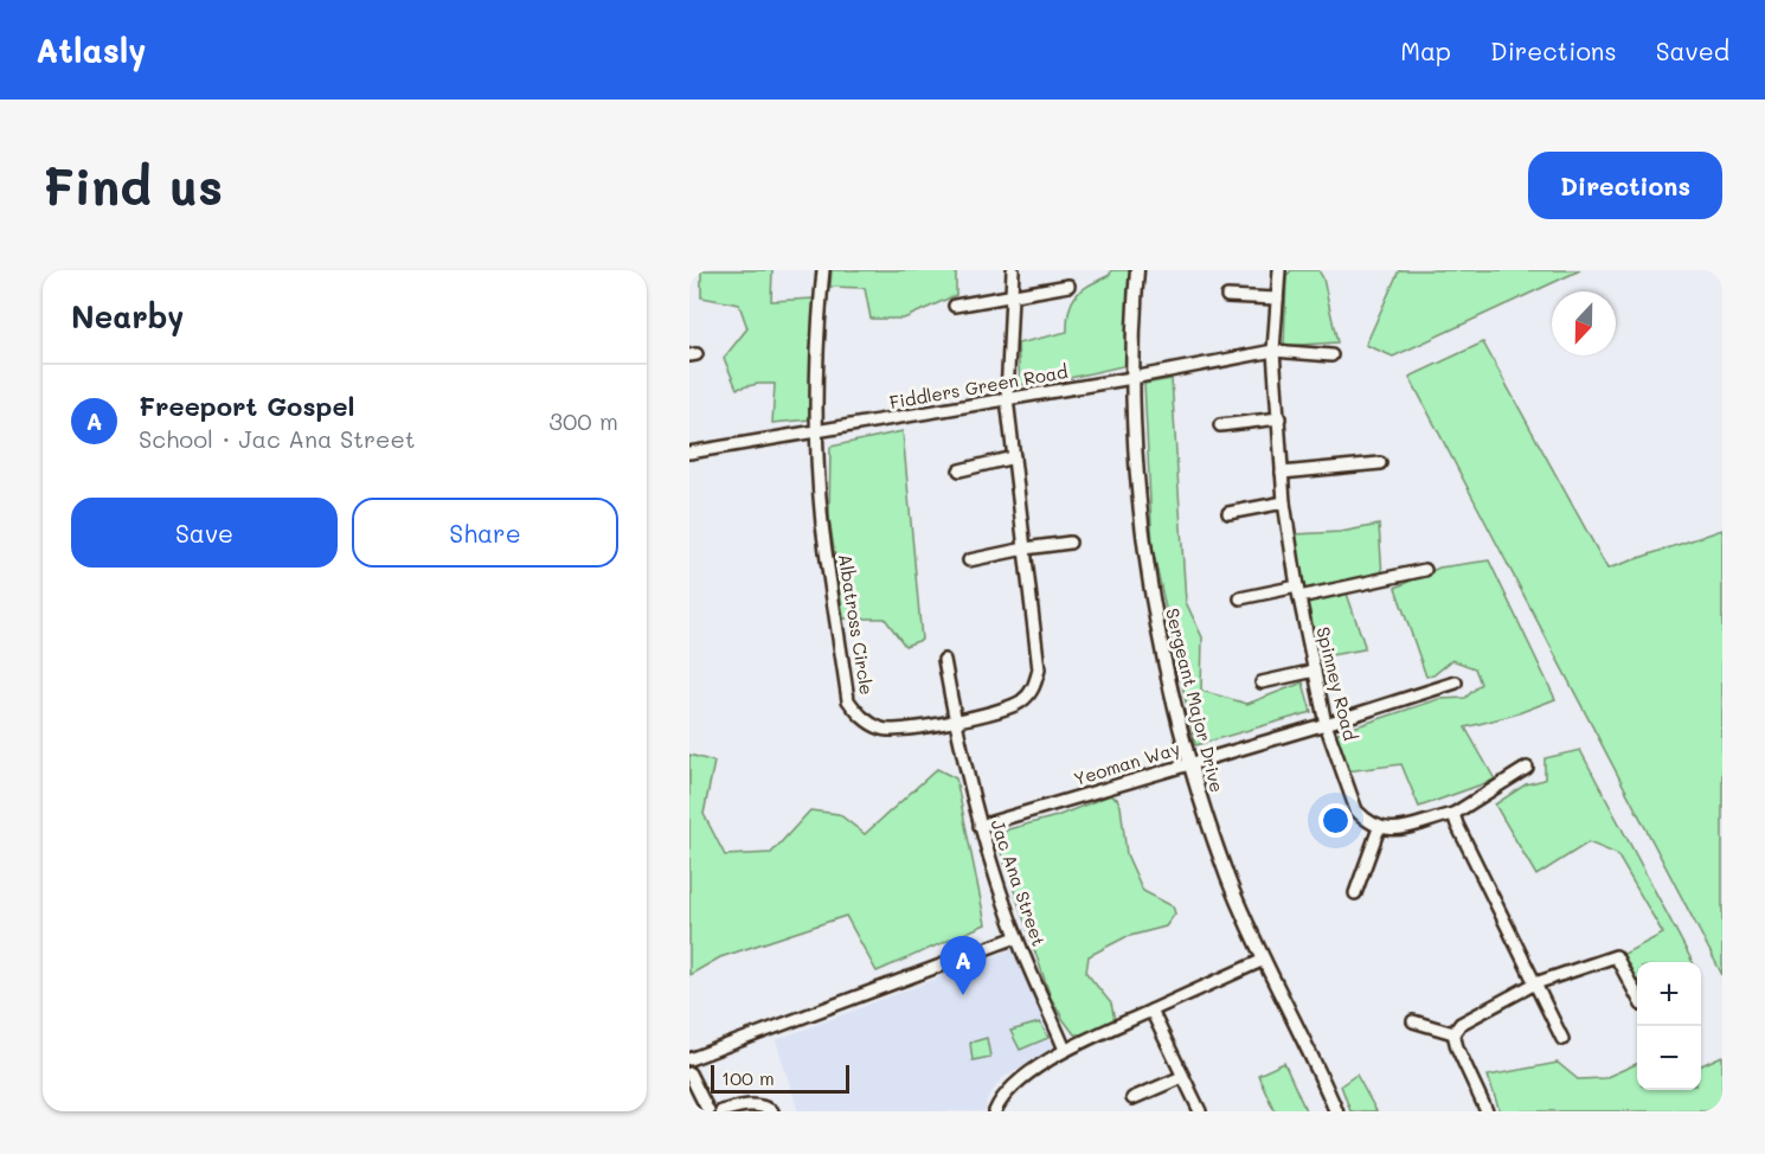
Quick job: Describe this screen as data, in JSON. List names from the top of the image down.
{
  "streets": {
    "street": [
      "Fiddlers Green Road",
      "Albatross Circle",
      "Spinney Road",
      "Sergeant Major Drive",
      "Yeoman Way",
      "Jac Ana Street"
    ]
  },
  "crossings": [
    ["Fiddlers Green Road", "Albatross Circle"],
    ["Fiddlers Green Road", "Spinney Road"],
    ["Fiddlers Green Road", "Sergeant Major Drive"],
    ["Albatross Circle", "Jac Ana Street"],
    ["Spinney Road", "Yeoman Way"],
    ["Sergeant Major Drive", "Yeoman Way"],
    ["Yeoman Way", "Jac Ana Street"]
  ],
  "scale_bar": "100 m",
  "north": "bottom",
  "page": {
    "header": "Atlasly",
    "nav": ["Map", "Directions", "Saved"],
    "buttons": [
      "Directions",
      ["Save", "Share"]
    ],
    "title": "Find us",
    "heading": "Nearby",
    "list": [
      {
        "mark": "A",
        "name": "Freeport Gospel",
        "note": "School · Jac Ana Street",
        "value": "300 m"
      }
    ],
    "pins": "A",
    "map_buttons": ["+", "−"],
    "scale": "100 m"
  }
}
